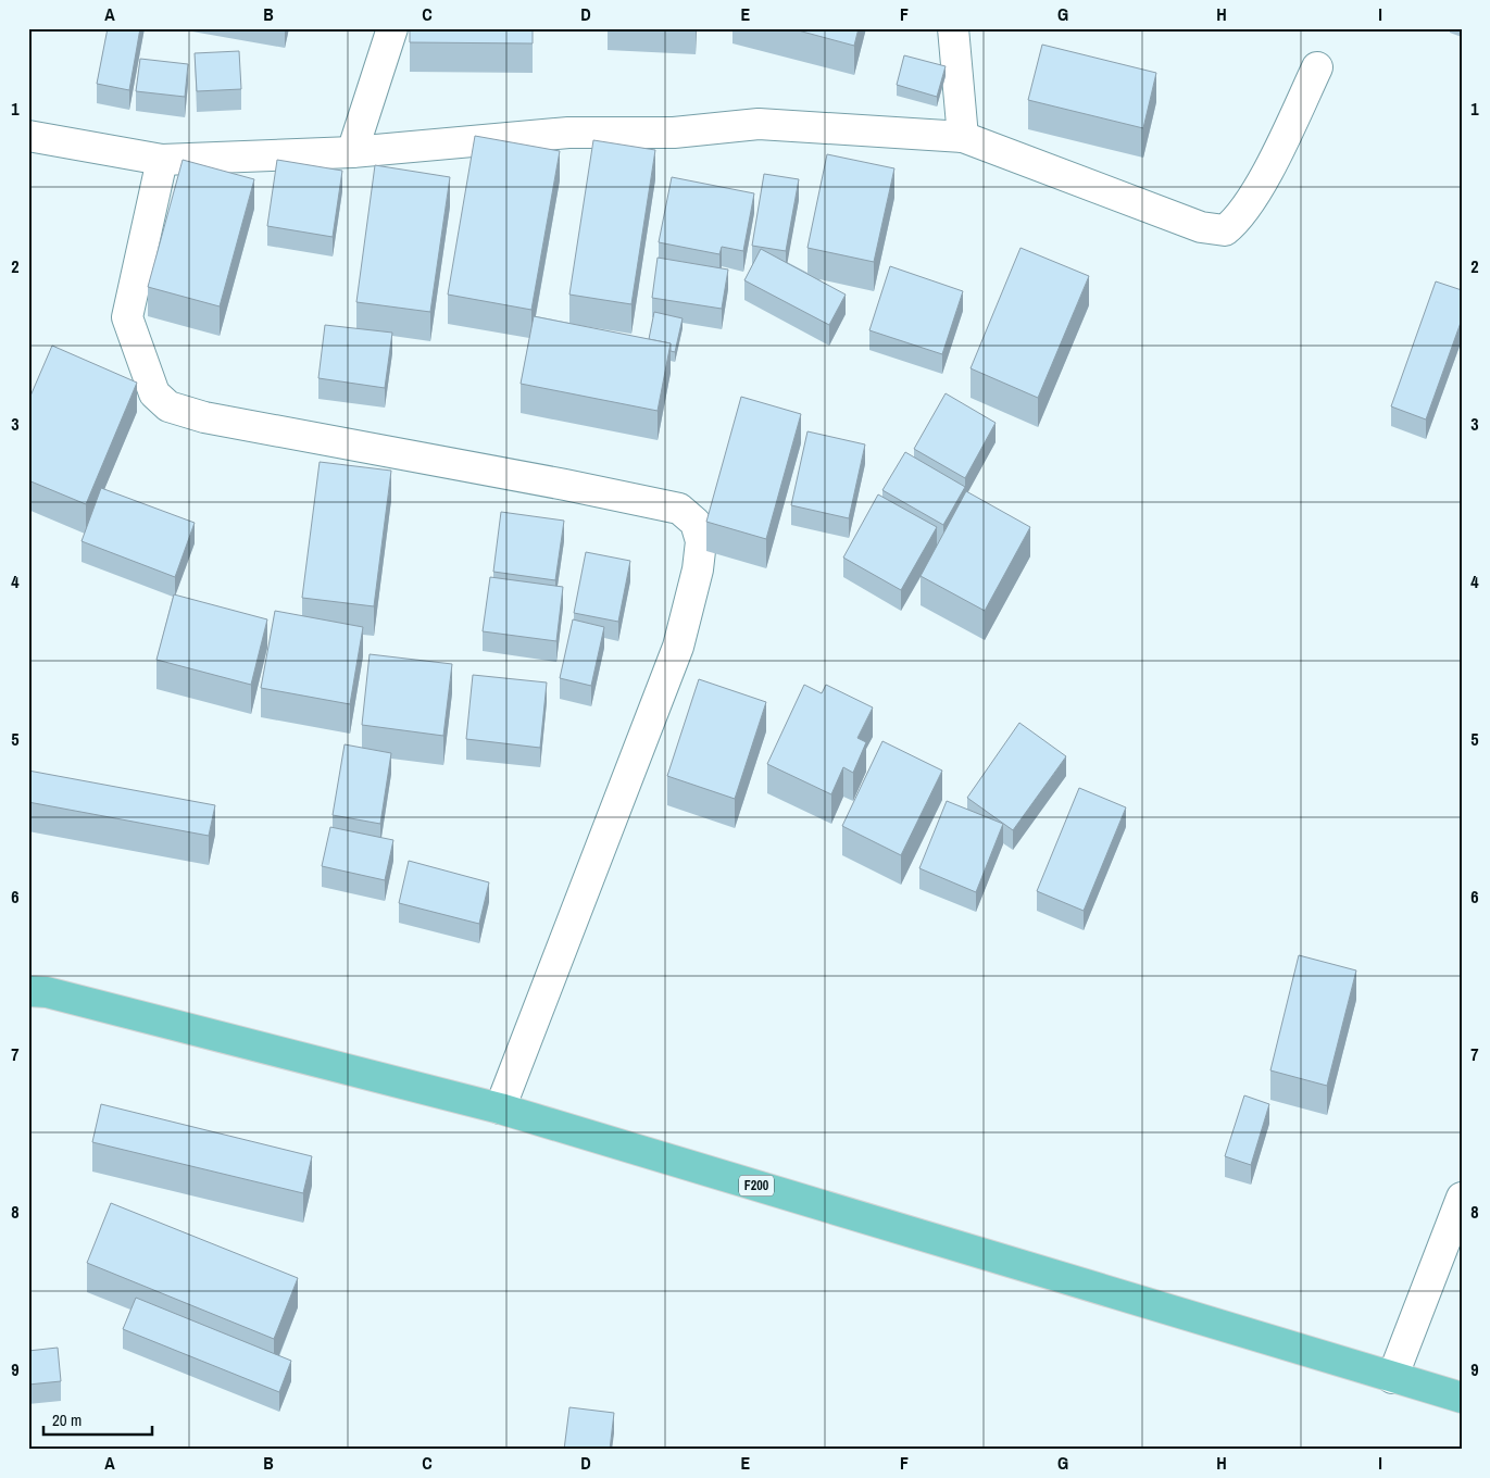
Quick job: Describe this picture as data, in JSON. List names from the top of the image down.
{
  "streets": {
    "main road": ["F200"]
  },
  "scale_bar": "20 m",
  "grid": {
    "columns": [
      "A",
      "B",
      "C",
      "D",
      "E",
      "F",
      "G",
      "H",
      "I"
    ],
    "rows": [
      "1",
      "2",
      "3",
      "4",
      "5",
      "6",
      "7",
      "8",
      "9"
    ]
  }
}
